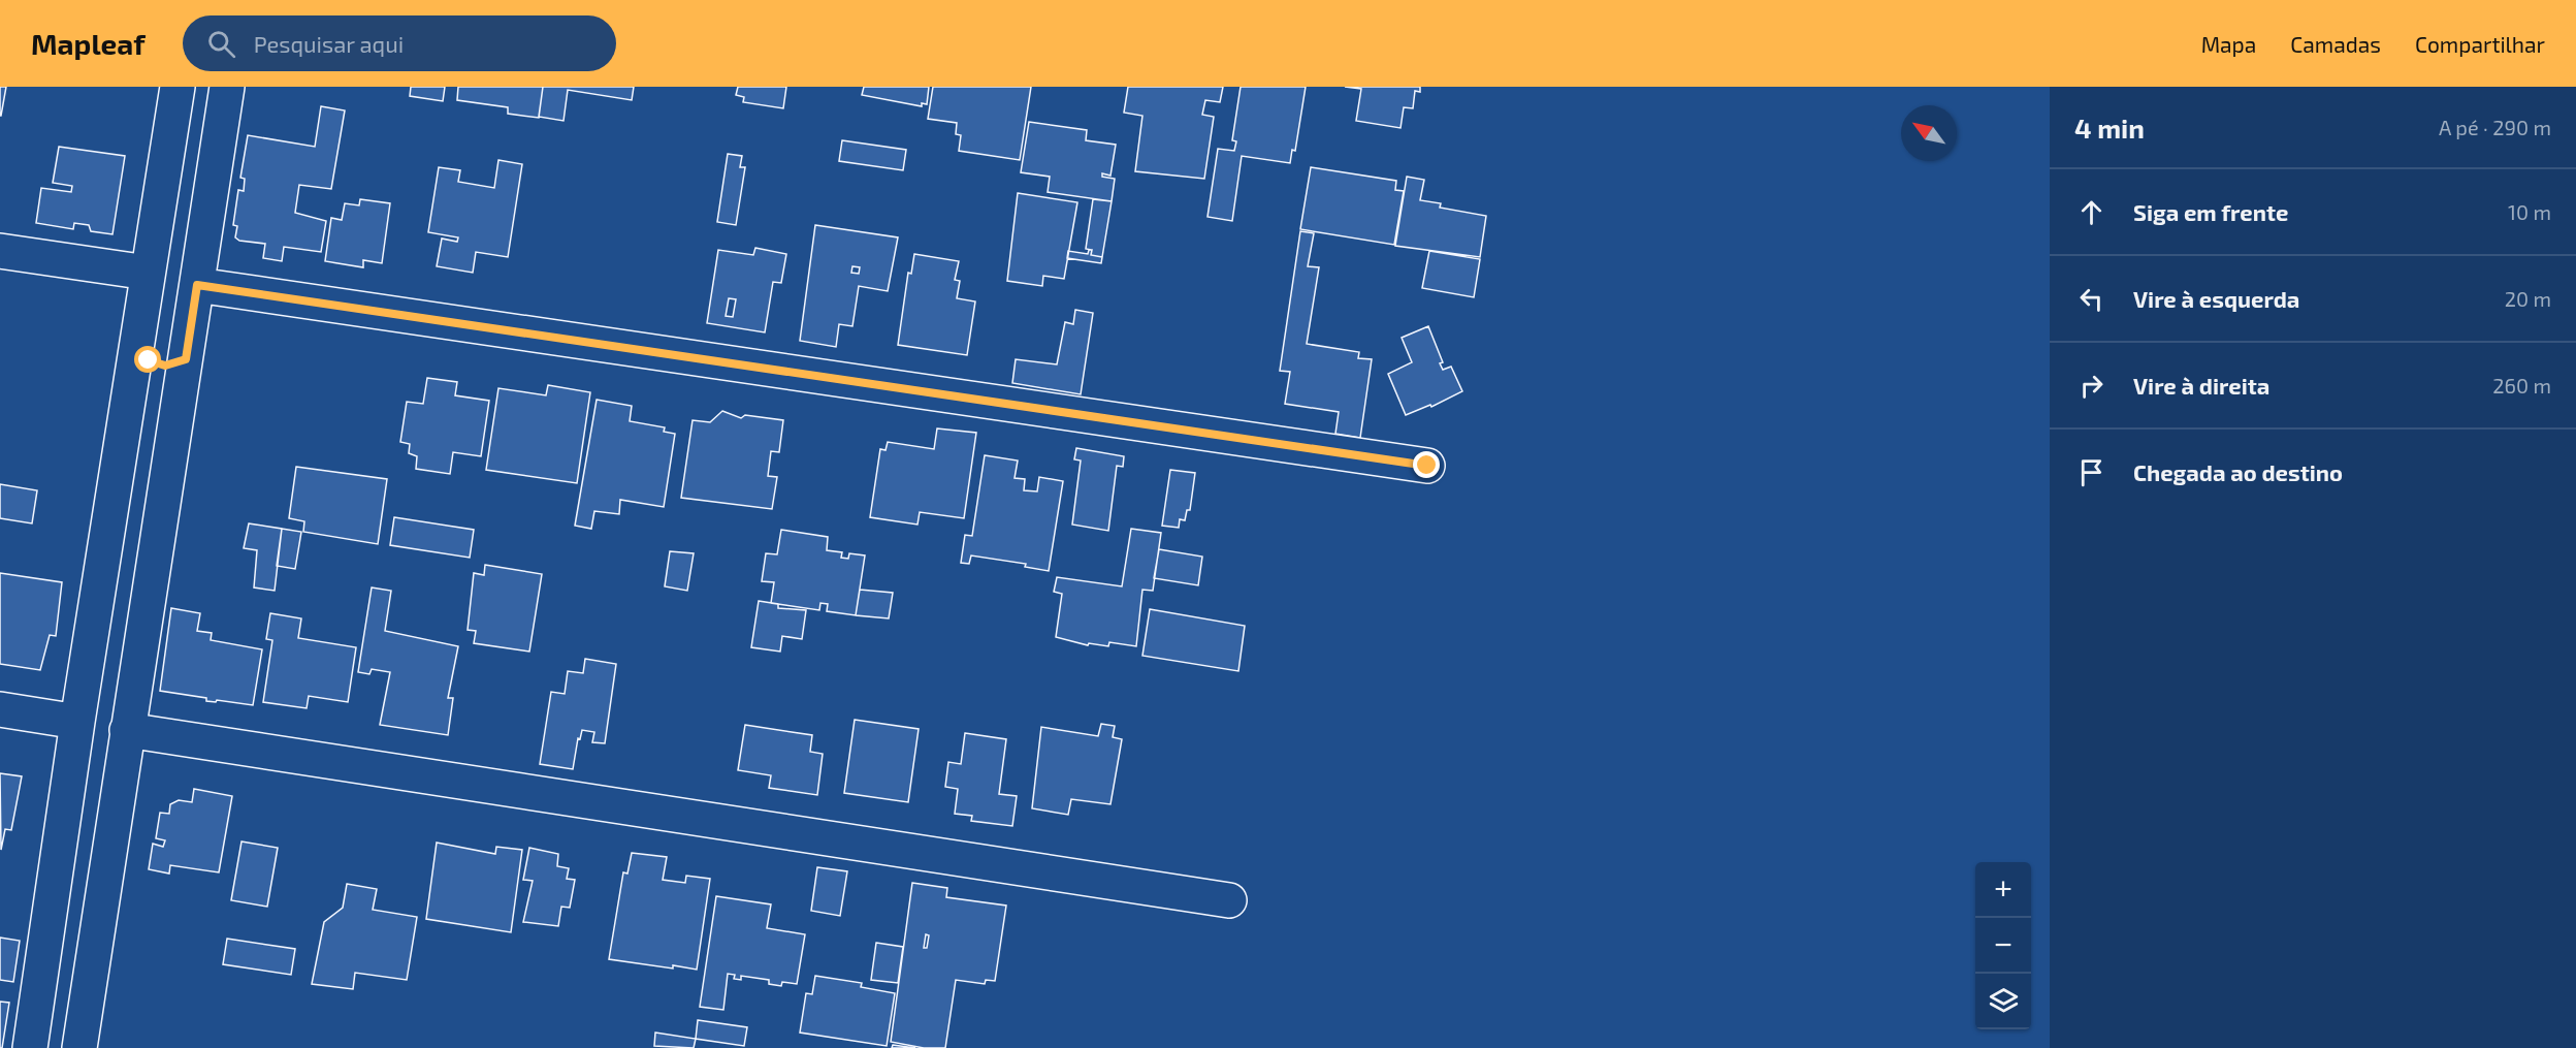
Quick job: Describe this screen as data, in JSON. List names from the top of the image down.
{
  "north": "top left",
  "page": {
    "header": "Mapleaf",
    "search": "Pesquisar aqui",
    "nav": ["Mapa", "Camadas", "Compartilhar"],
    "heading": ["4 min", "A pé · 290 m"],
    "list": [
      ["Siga em frente", "10 m"],
      ["Vire à esquerda", "20 m"],
      ["Vire à direita", "260 m"],
      "Chegada ao destino"
    ],
    "map_buttons": ["+", "−"]
  }
}
